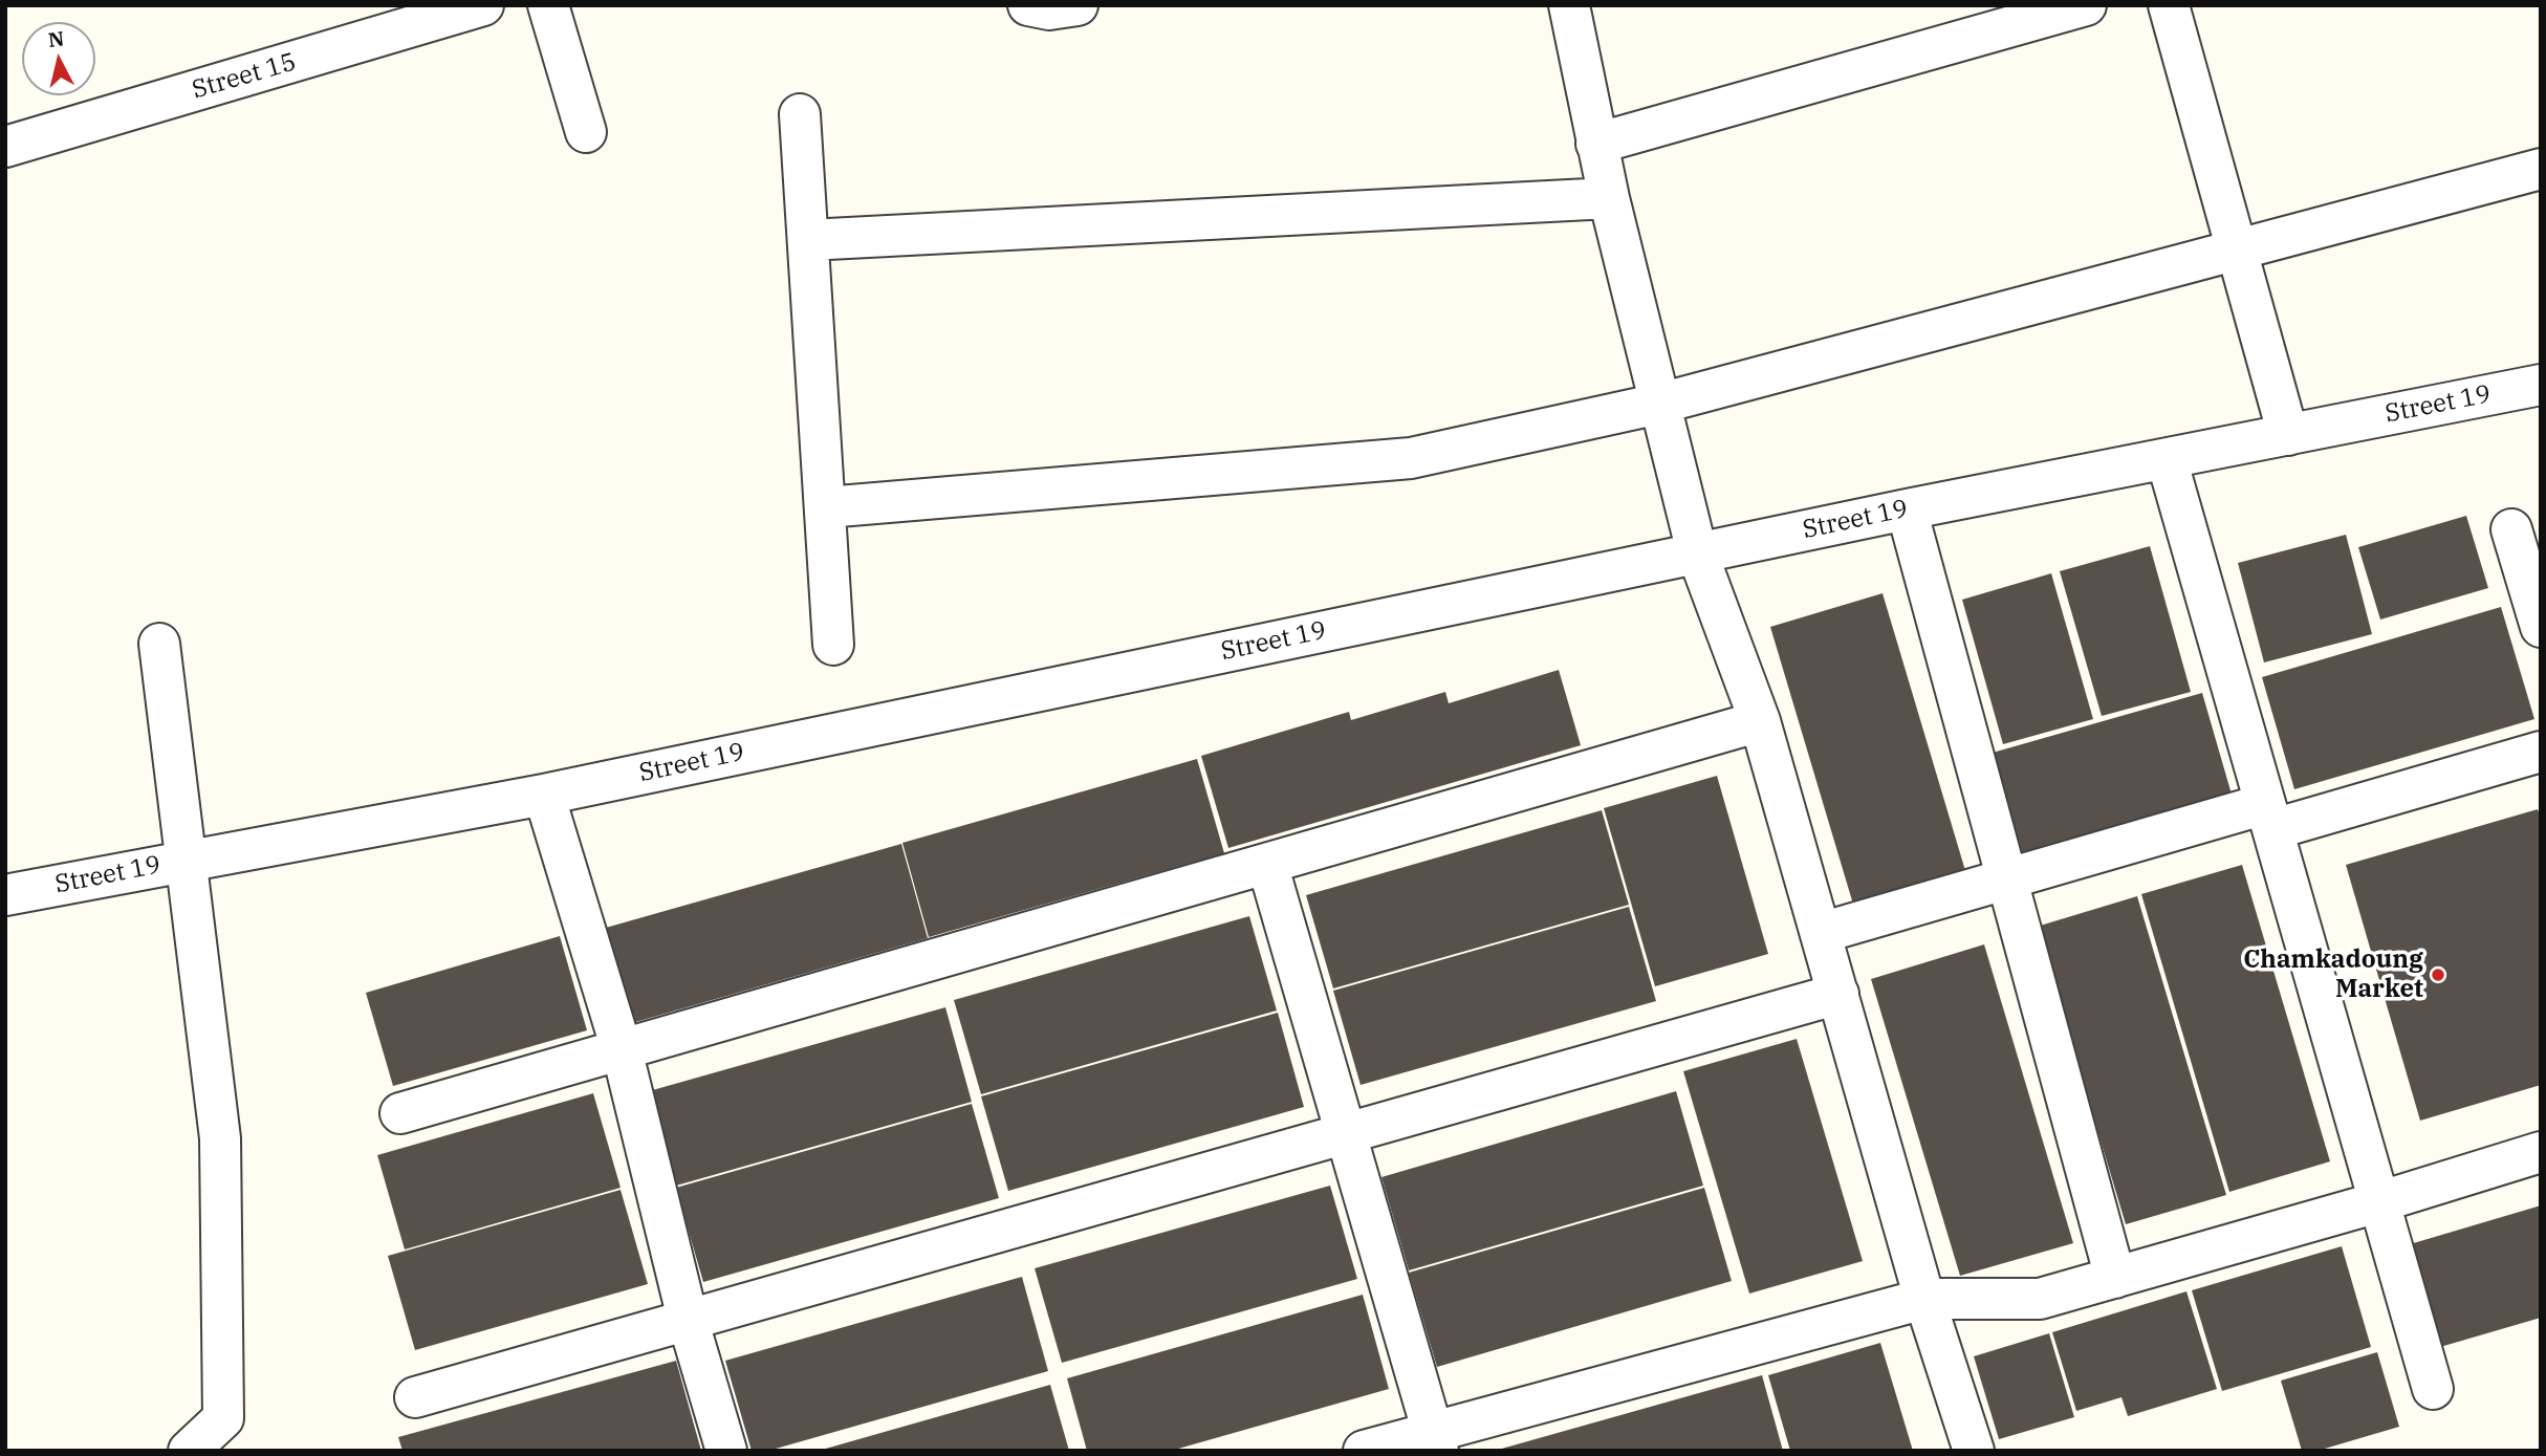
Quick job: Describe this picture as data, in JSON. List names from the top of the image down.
{
  "streets": {
    "street": ["Street 15", "Street 19"]
  },
  "places": ["Chamkadoung Market"],
  "north": "top"
}
